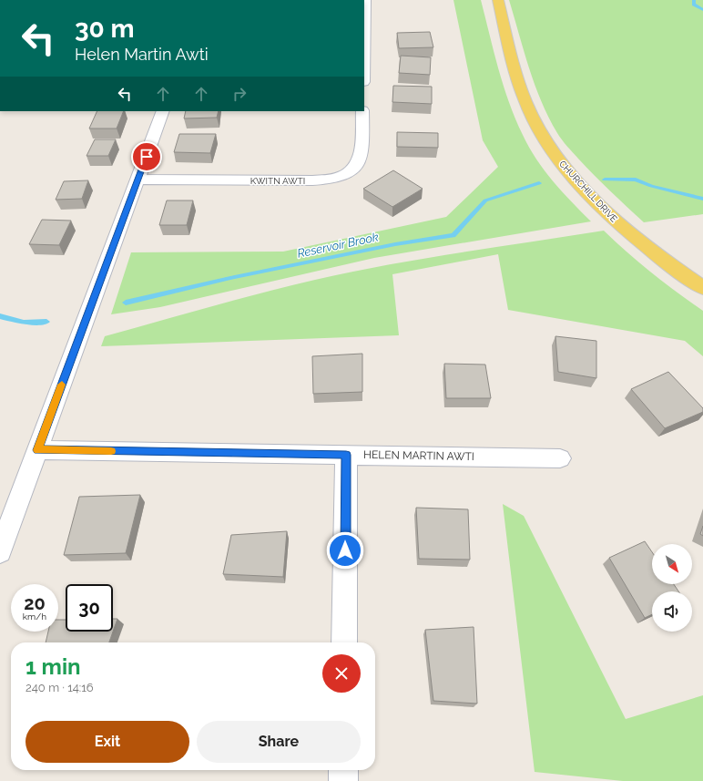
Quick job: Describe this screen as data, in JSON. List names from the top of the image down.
{
  "streets": {
    "main road": ["CHURCHILL DRIVE"],
    "street": ["KWITN AWTI", "HELEN MARTIN AWTI"]
  },
  "water": ["Reservoir Brook"],
  "north": "bottom right",
  "page": {
    "turn": ["30 m", "Helen Martin Awti"],
    "speed": "20 km/h",
    "limit": "30",
    "heading": ["1 min", "240 m · 14:16"],
    "buttons": ["Exit", "Share"]
  }
}
